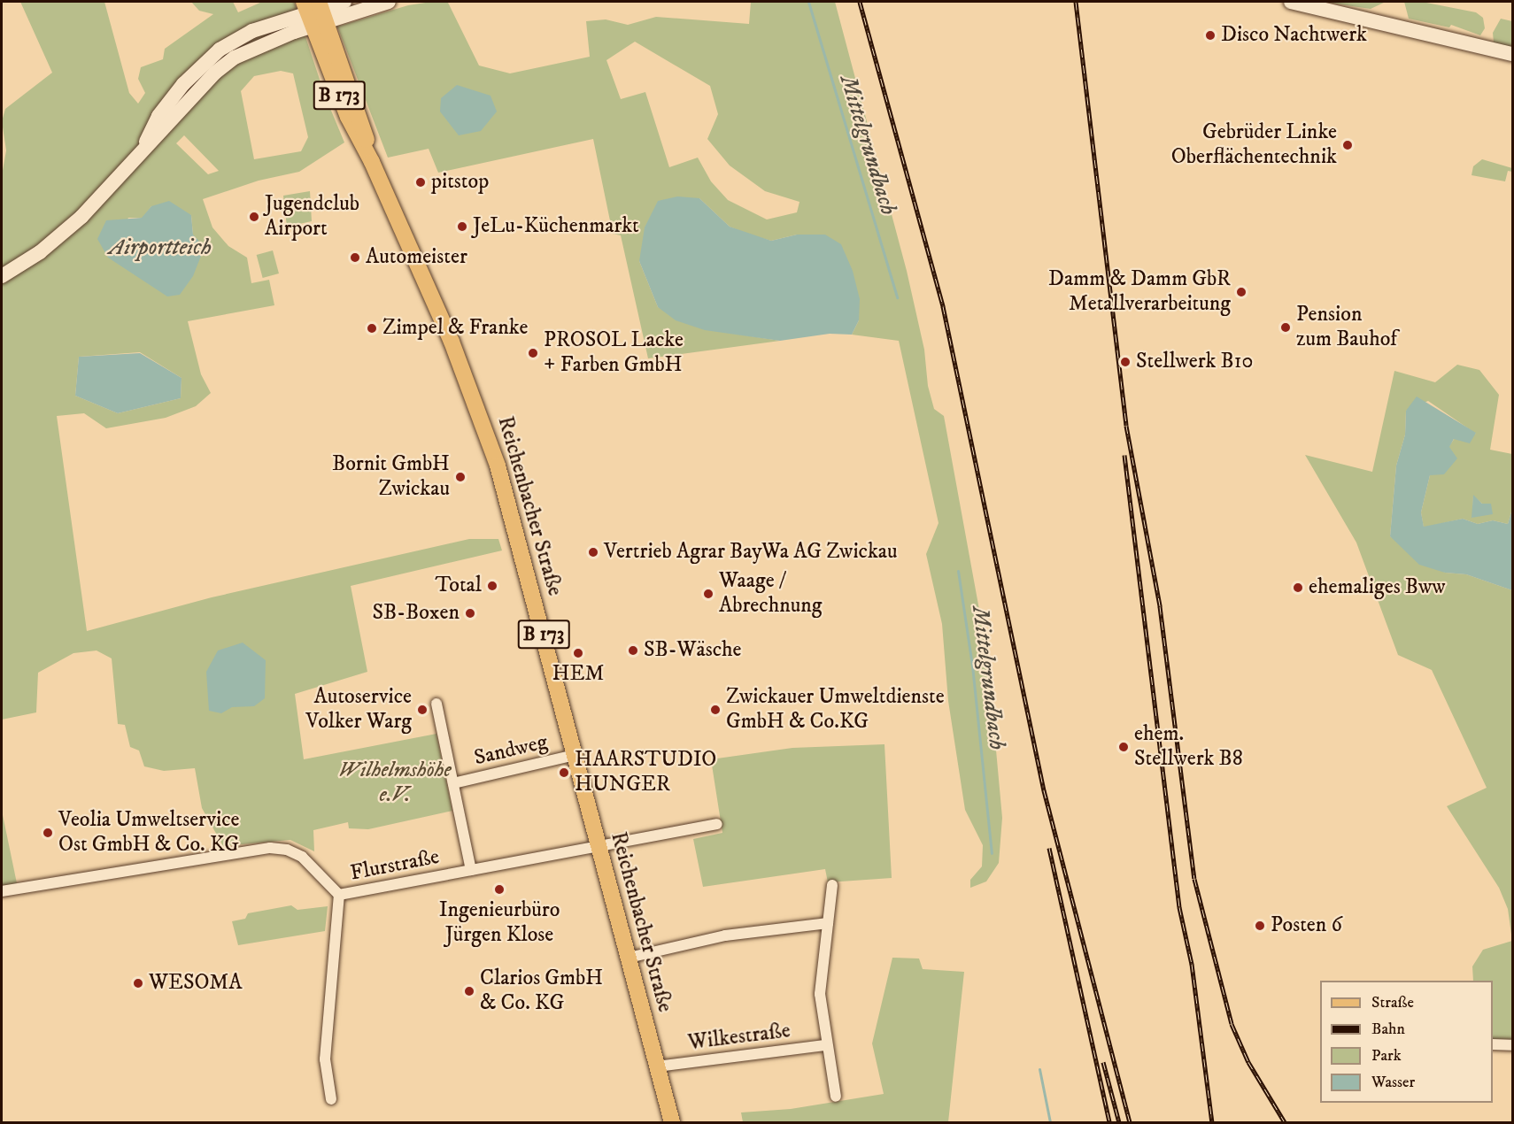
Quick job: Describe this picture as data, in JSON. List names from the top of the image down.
{
  "streets": {
    "main road": ["B 173", "Reichenbacher Straße"],
    "street": ["Sandweg", "Flurstraße", "Wilkestraße"]
  },
  "crossings": [
    ["Reichenbacher Straße", "Sandweg"],
    ["Reichenbacher Straße", "Flurstraße"],
    ["Reichenbacher Straße", "Wilkestraße"]
  ],
  "water": ["Mittelgrundbach", "Airportteich"],
  "parks": ["Wilhelmshöhe e.V."],
  "places": [
    "Disco Nachtwerk",
    "Gebrüder Linke Oberflächentechnik",
    "pitstop",
    "Jugendclub Airport",
    "JeLu-Küchenmarkt",
    "Automeister",
    "Damm & Damm GbR Metallverarbeitung",
    "Pension zum Bauhof",
    "Zimpel & Franke",
    "PROSOL Lacke + Farben GmbH",
    "Stellwerk B10",
    "Bornit GmbH Zwickau",
    "Vertrieb Agrar BayWa AG Zwickau",
    "Total",
    "ehemaliges Bww",
    "Waage / Abrechnung",
    "SB-Boxen",
    "SB-Wäsche",
    "HEM",
    "Autoservice Volker Warg",
    "Zwickauer Umweltdienste GmbH & Co.KG",
    "ehem. Stellwerk B8",
    "HAARSTUDIO HUNGER",
    "Veolia Umweltservice Ost GmbH & Co. KG",
    "Ingenieurbüro Jürgen Klose",
    "Posten 6",
    "WESOMA",
    "Clarios GmbH & Co. KG"
  ],
  "legend": [
    "Straße",
    "Bahn",
    "Park",
    "Wasser"
  ]
}
